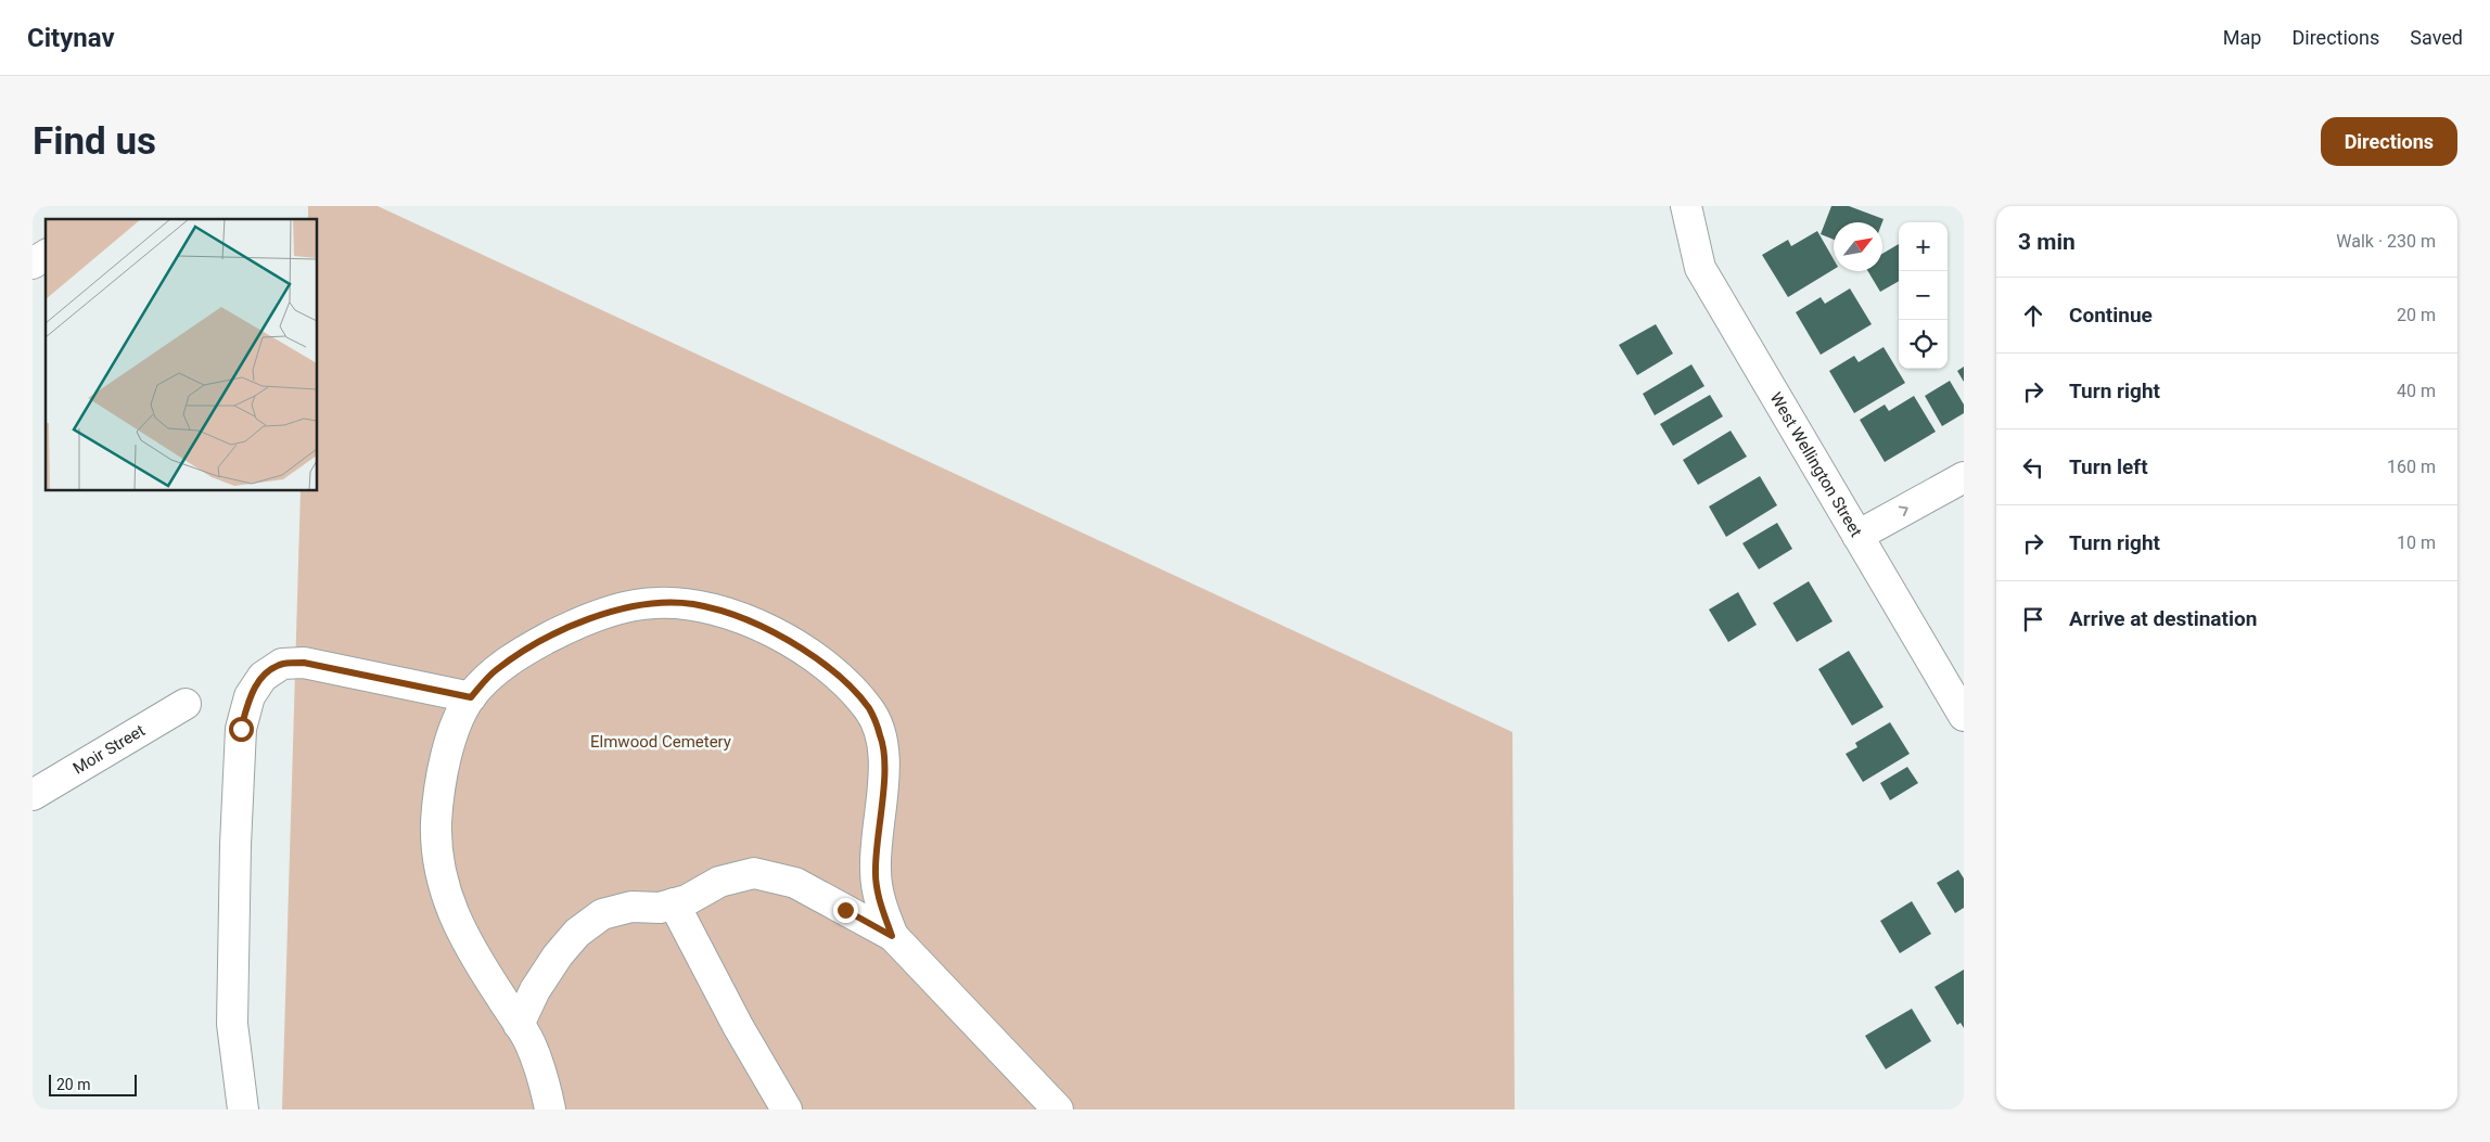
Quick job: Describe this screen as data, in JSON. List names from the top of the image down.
{
  "streets": {
    "street": ["West Wellington Street", "Moir Street"]
  },
  "parks": ["Elmwood Cemetery"],
  "scale_bar": "20 m",
  "north": "top right",
  "page": {
    "header": "Citynav",
    "nav": ["Map", "Directions", "Saved"],
    "buttons": "Directions",
    "title": "Find us",
    "heading": ["3 min", "Walk · 230 m"],
    "map_buttons": ["+", "−"],
    "list": [
      ["Continue", "20 m"],
      ["Turn right", "40 m"],
      ["Turn left", "160 m"],
      ["Turn right", "10 m"],
      "Arrive at destination"
    ],
    "scale": "20 m"
  }
}
